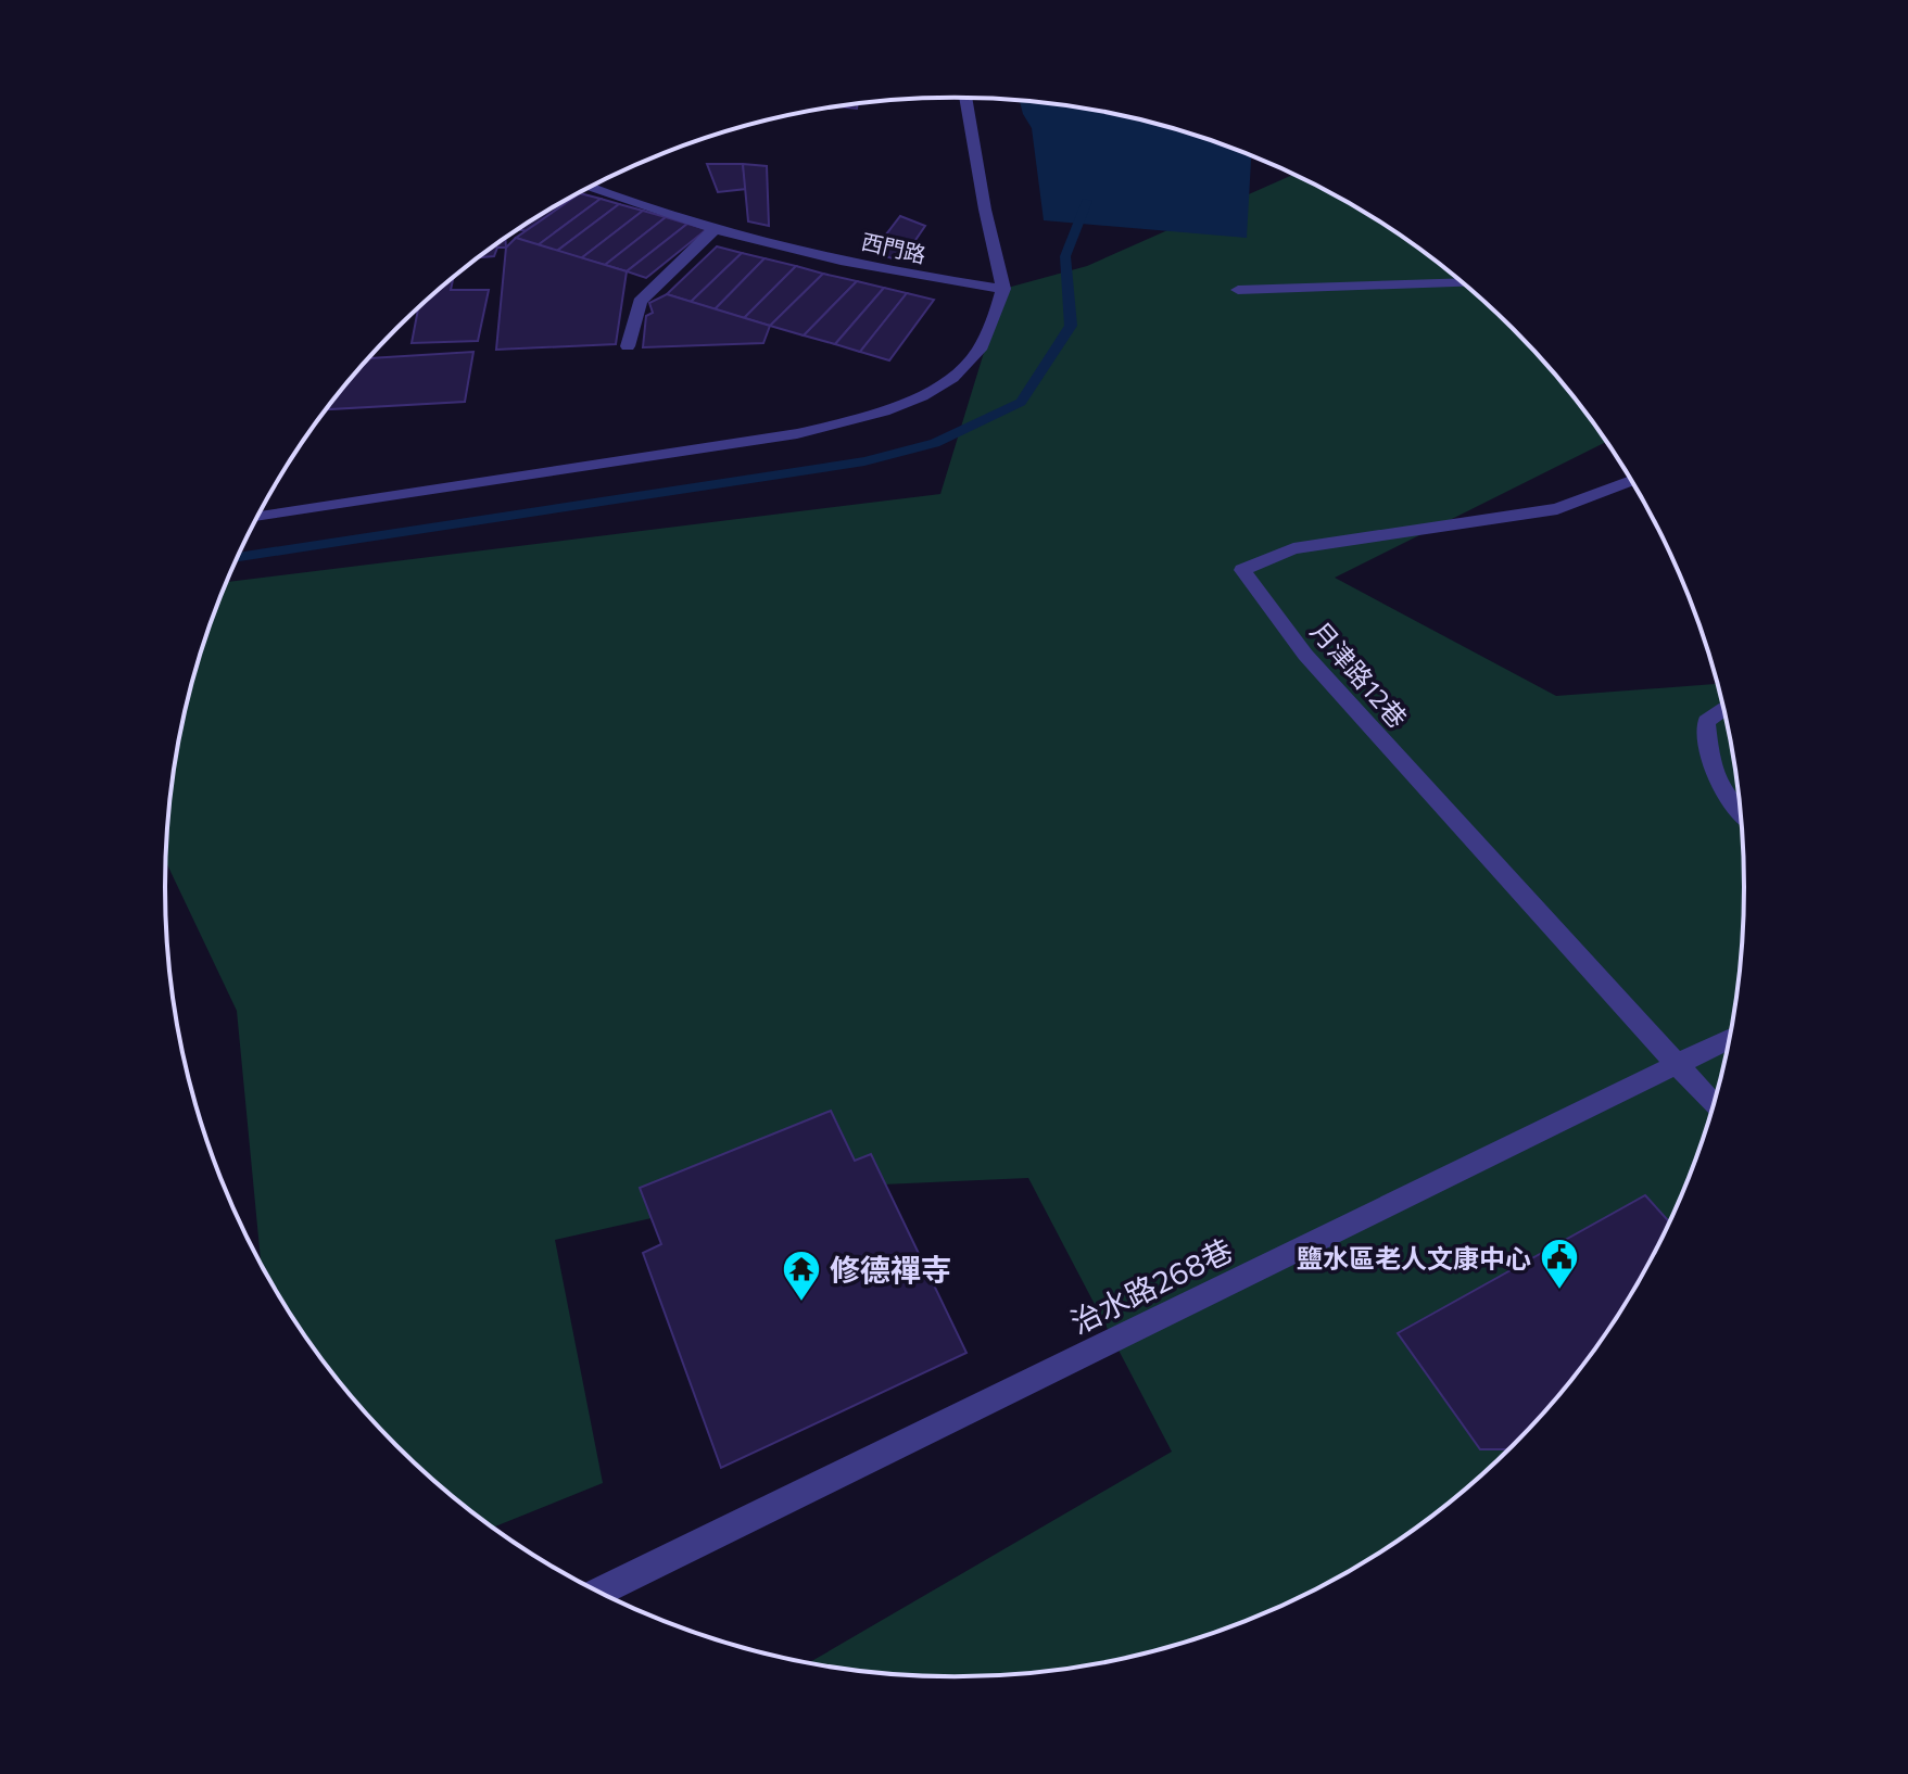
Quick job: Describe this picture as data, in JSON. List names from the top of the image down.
{
  "streets": {
    "lane": ["西門路", "月津路12巷", "治水路268巷"]
  },
  "crossings": [
    ["月津路12巷", "治水路268巷"]
  ],
  "places": {
    "public building": ["鹽水區老人文康中心"],
    "temple": ["修德禪寺"]
  }
}
